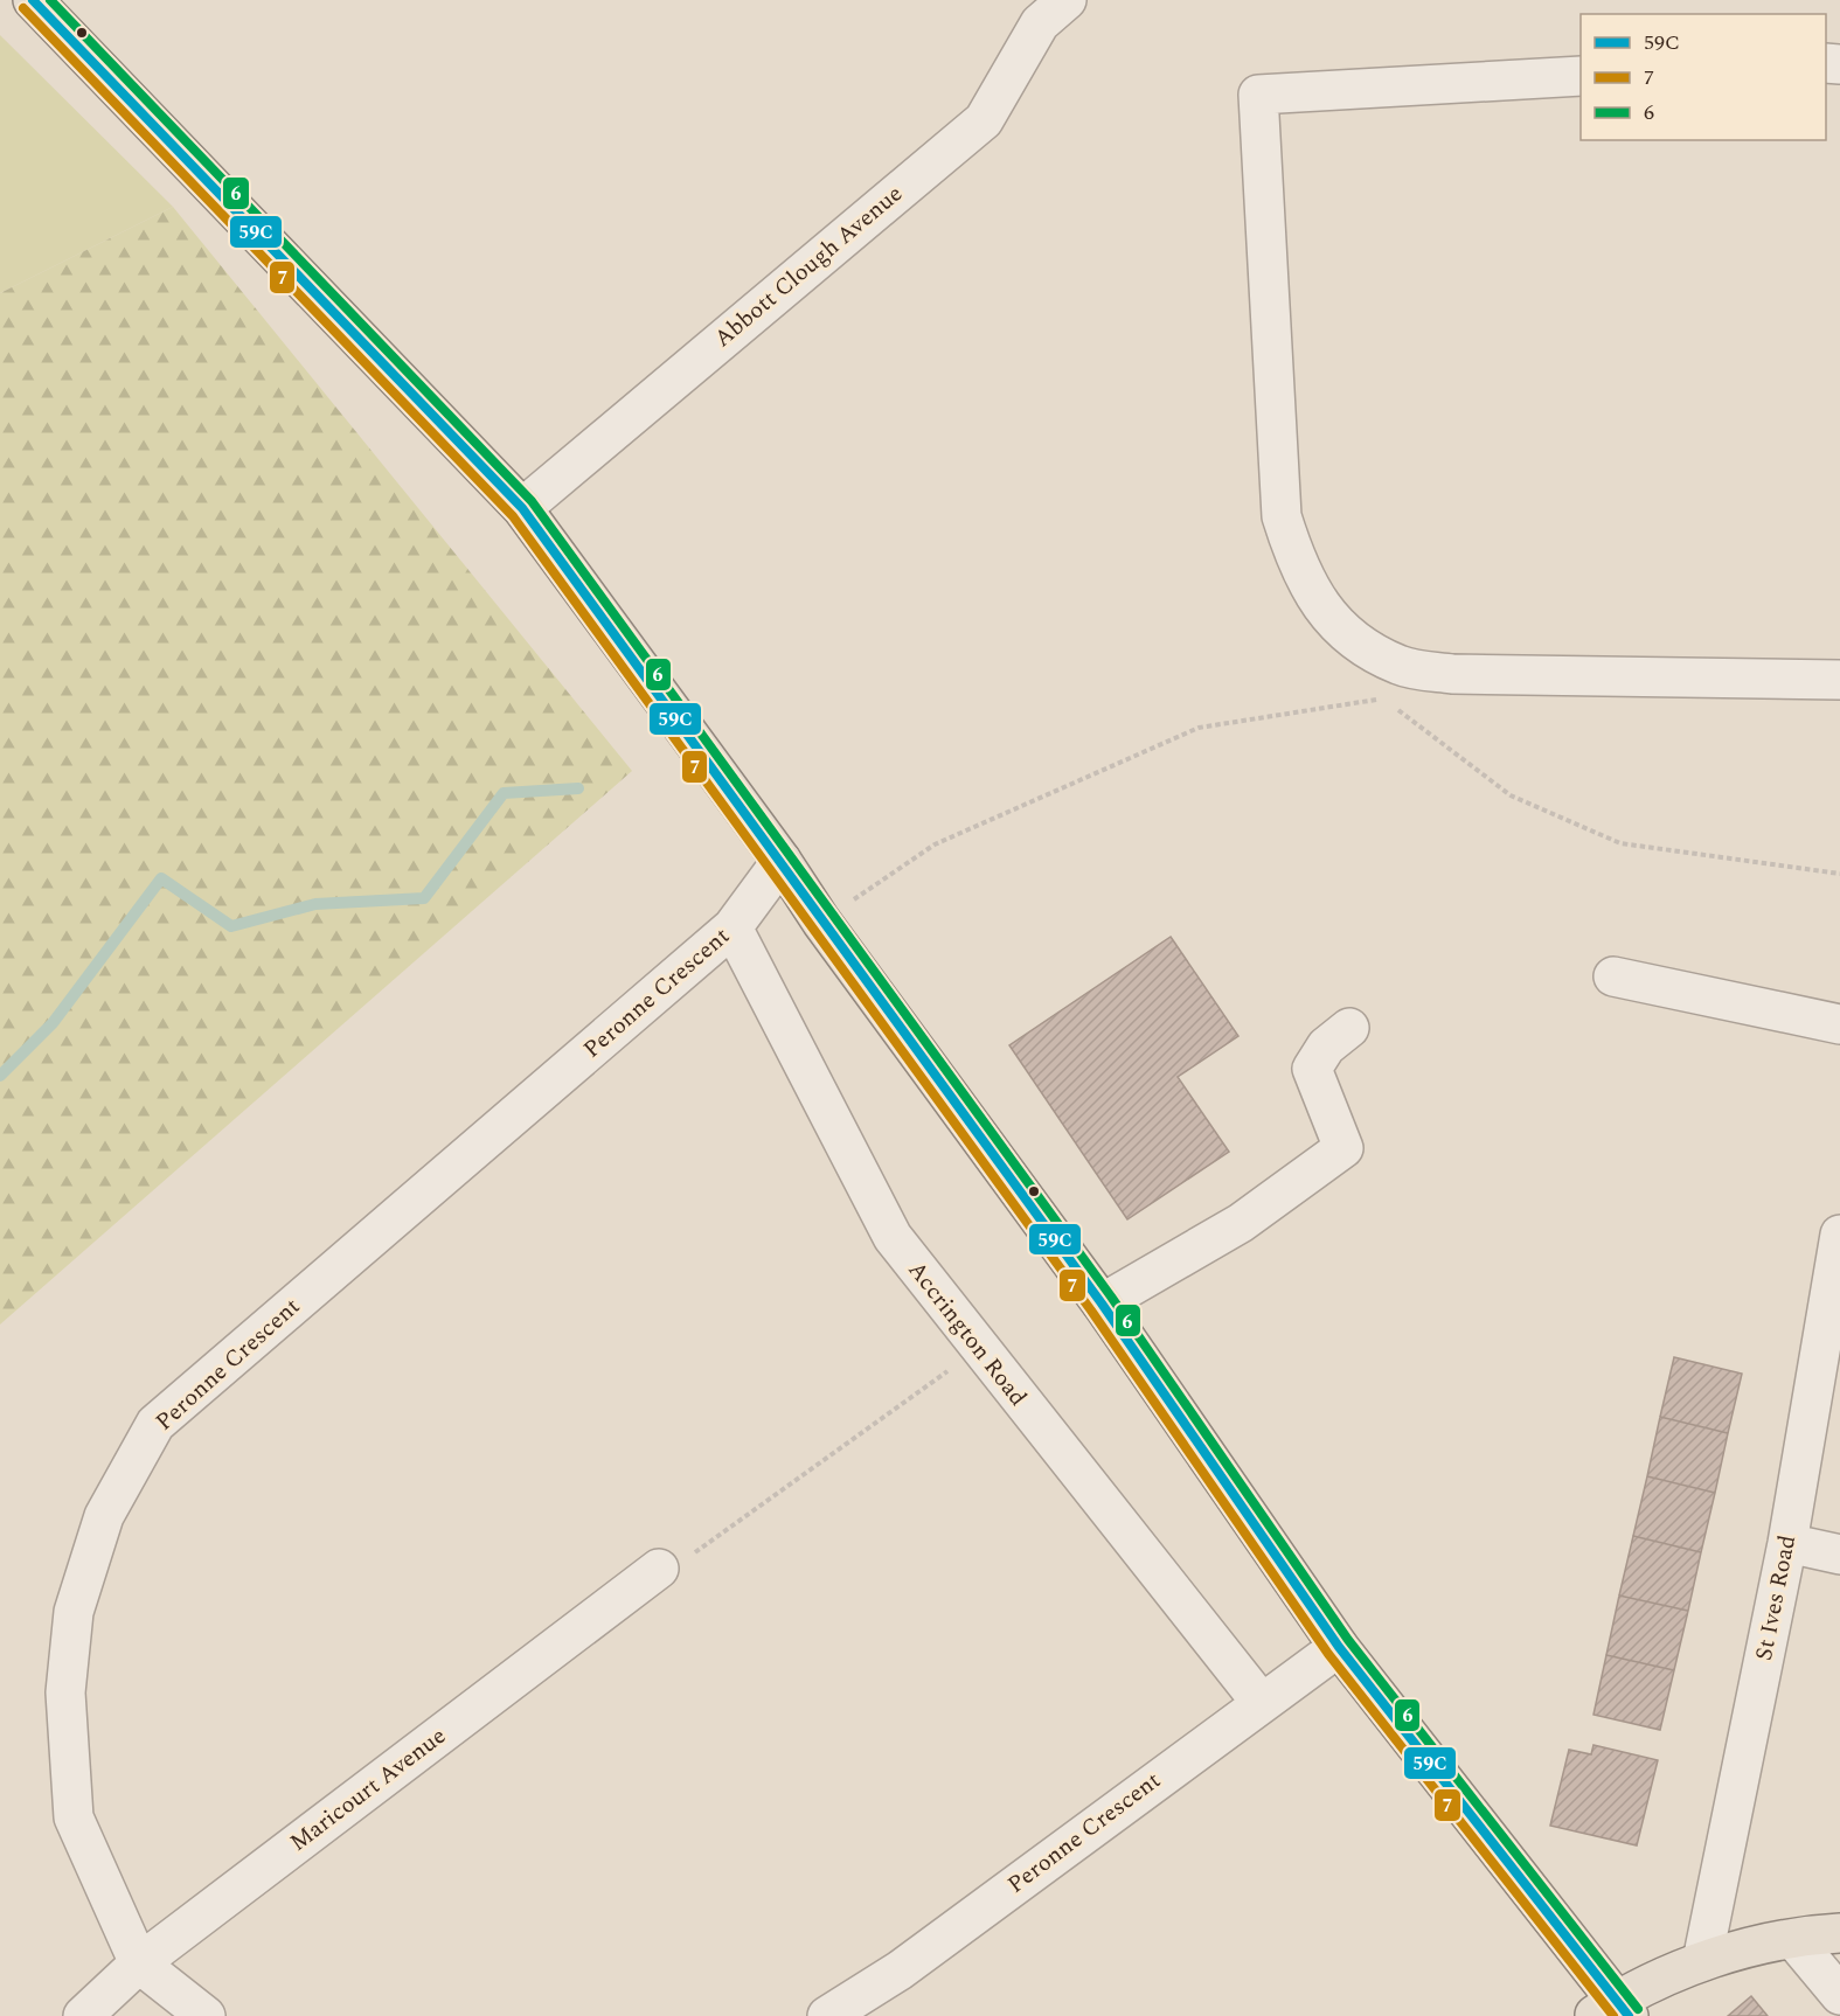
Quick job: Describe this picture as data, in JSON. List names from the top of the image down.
{
  "streets": {
    "street": [
      "Abbott Clough Avenue",
      "Peronne Crescent",
      "Accrington Road",
      "St Ives Road",
      "Maricourt Avenue"
    ]
  },
  "crossings": [
    ["Peronne Crescent", "Accrington Road"],
    ["Peronne Crescent", "Maricourt Avenue"]
  ],
  "lines": ["transit line 59C", "transit line 6", "transit line 7"],
  "legend": ["59C", "7", "6"]
}
